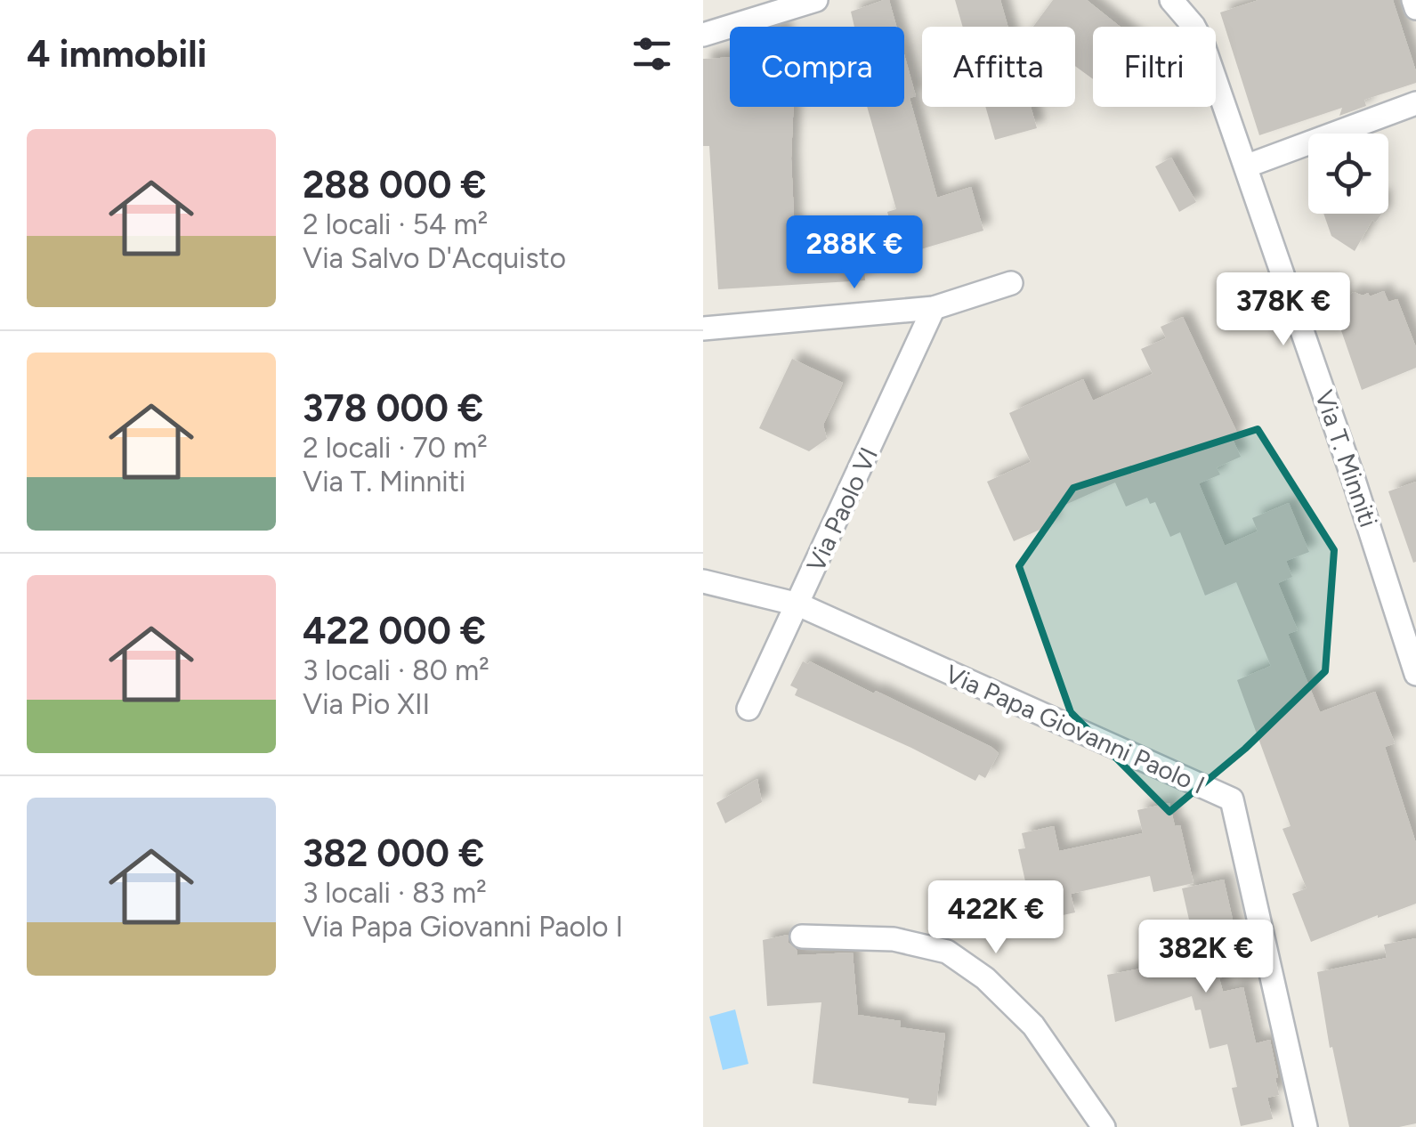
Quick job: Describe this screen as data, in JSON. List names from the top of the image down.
{
  "streets": {
    "street": ["Via T. Minniti", "Via Paolo VI", "Via Papa Giovanni Paolo I"]
  },
  "crossings": [
    ["Via Paolo VI", "Via Papa Giovanni Paolo I"]
  ],
  "page": {
    "heading": "4 immobili",
    "chip": ["Compra", "Affitta", "Filtri"],
    "list": [
      {
        "name": "288 000 €",
        "note": "2 locali · 54 m² · Via Salvo D'Acquisto"
      },
      {
        "name": "378 000 €",
        "note": "2 locali · 70 m² · Via T. Minniti"
      },
      {
        "name": "422 000 €",
        "note": "3 locali · 80 m² · Via Pio XII"
      },
      {
        "name": "382 000 €",
        "note": "3 locali · 83 m² · Via Papa Giovanni Paolo I"
      }
    ],
    "price": [
      "288K €",
      "378K €",
      "422K €",
      "382K €"
    ]
  }
}
